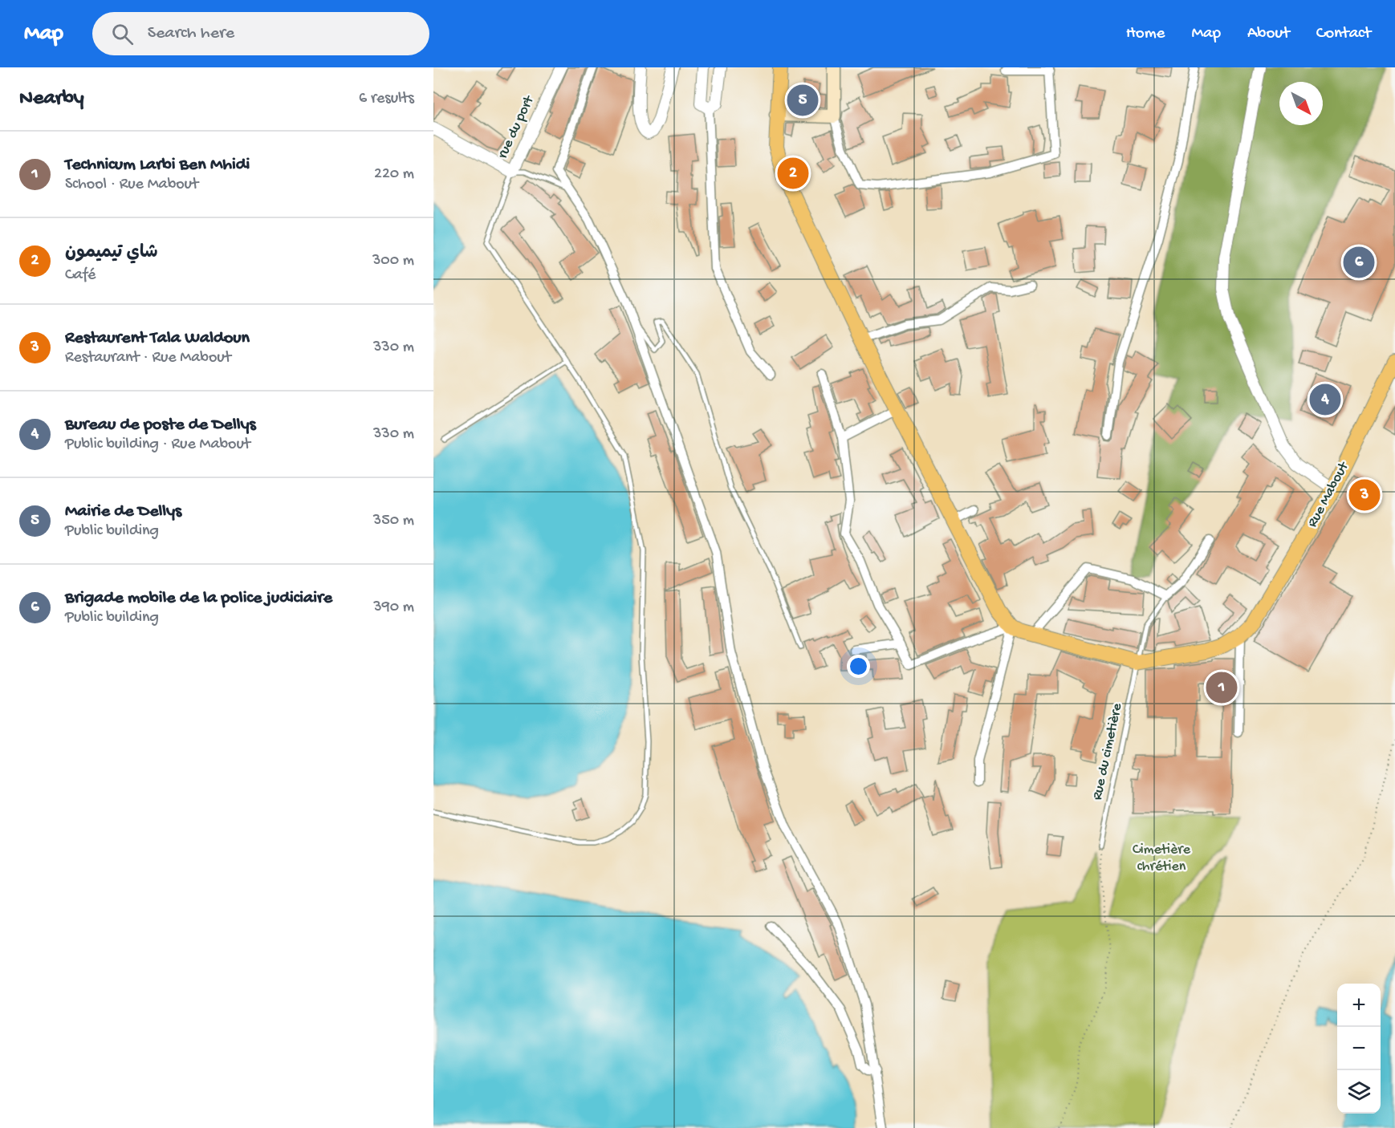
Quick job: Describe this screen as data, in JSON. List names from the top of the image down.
{
  "streets": {
    "main road": ["Rue Mabout"],
    "street": ["rue du port"],
    "lane": ["Rue du cimetière"]
  },
  "crossings": [
    ["Rue Mabout", "Rue du cimetière"]
  ],
  "parks": ["Cimetière chrétien"],
  "north": "bottom right",
  "page": {
    "header": "Map",
    "search": "Search here",
    "nav": [
      "Home",
      "Map",
      "About",
      "Contact"
    ],
    "heading": ["Nearby", "6 results"],
    "pins": [
      "5",
      "2",
      "6",
      "4",
      "3",
      "1"
    ],
    "list": [
      {
        "mark": "1",
        "name": "Technicum Larbi Ben Mhidi",
        "note": "School · Rue Mabout",
        "value": "220 m"
      },
      {
        "mark": "2",
        "name": "شاي تيميمون",
        "note": "Café",
        "value": "300 m"
      },
      {
        "mark": "3",
        "name": "Restaurent Tala Waldoun",
        "note": "Restaurant · Rue Mabout",
        "value": "330 m"
      },
      {
        "mark": "4",
        "name": "Bureau de poste de Dellys",
        "note": "Public building · Rue Mabout",
        "value": "330 m"
      },
      {
        "mark": "5",
        "name": "Mairie de Dellys",
        "note": "Public building",
        "value": "350 m"
      },
      {
        "mark": "6",
        "name": "Brigade mobile de la police judiciaire",
        "note": "Public building",
        "value": "390 m"
      }
    ],
    "map_buttons": ["+", "−"]
  }
}
